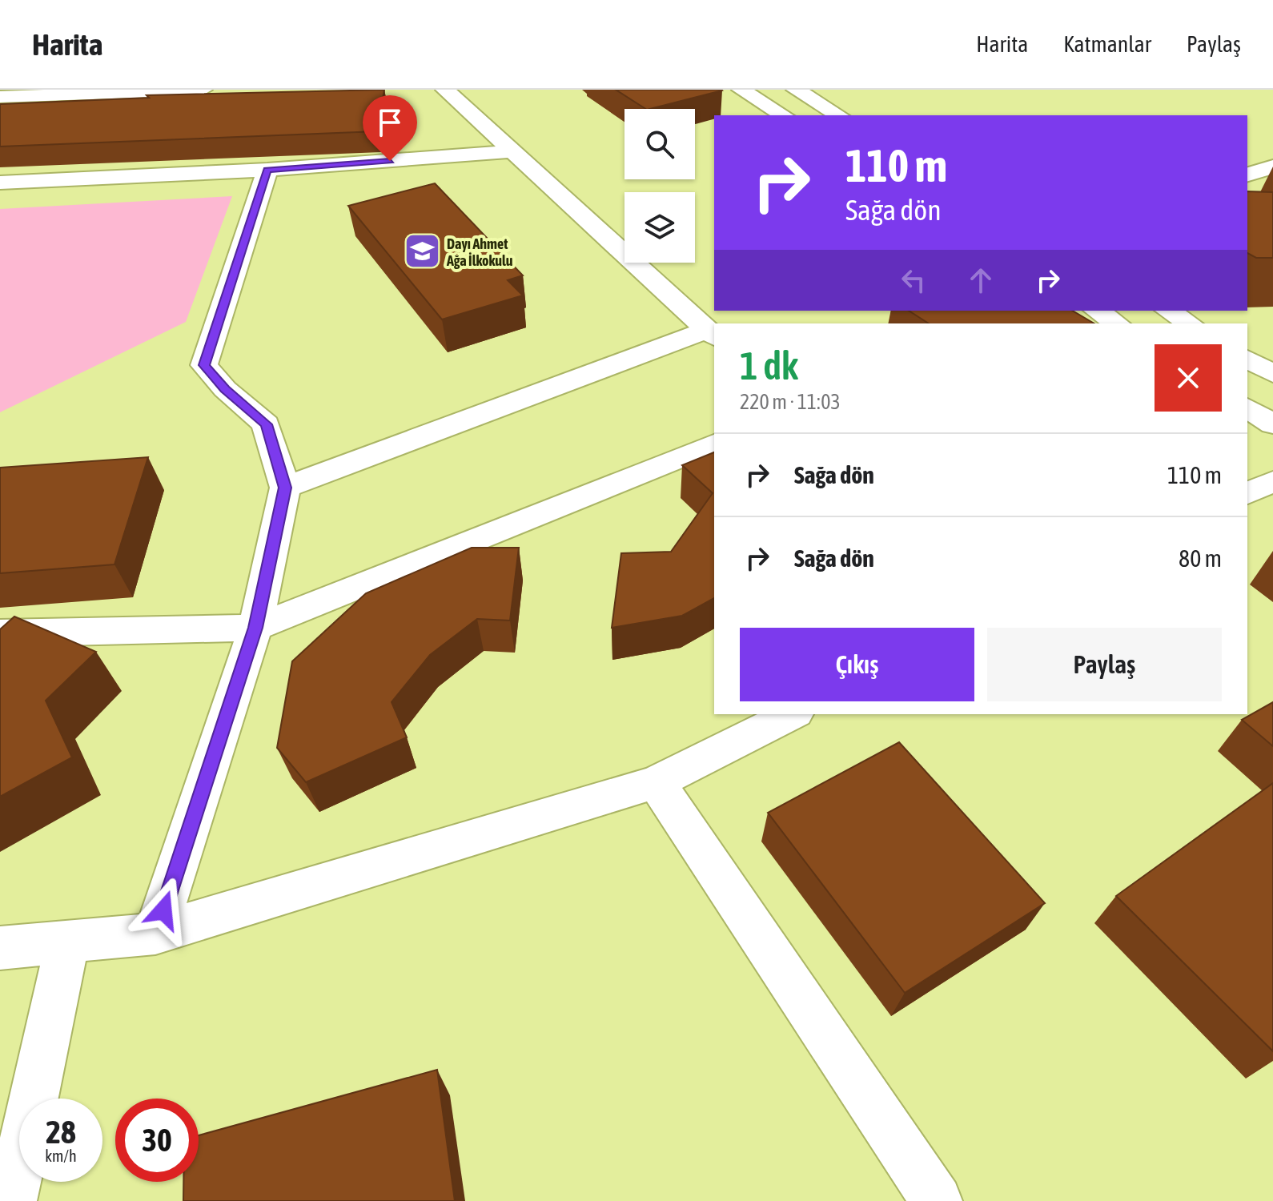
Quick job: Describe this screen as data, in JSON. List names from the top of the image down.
{
  "places": {
    "school or university": ["Dayı Ahmet Ağa İlkokulu"]
  },
  "page": {
    "header": "Harita",
    "nav": ["Harita", "Katmanlar", "Paylaş"],
    "turn": ["110 m", "Sağa dön"],
    "heading": ["1 dk", "220 m · 11:03"],
    "list": [
      {
        "name": "Sağa dön",
        "value": "110 m"
      },
      {
        "name": "Sağa dön",
        "value": "80 m"
      }
    ],
    "buttons": ["Çıkış", "Paylaş"],
    "speed": "28 km/h",
    "limit": "30"
  }
}
